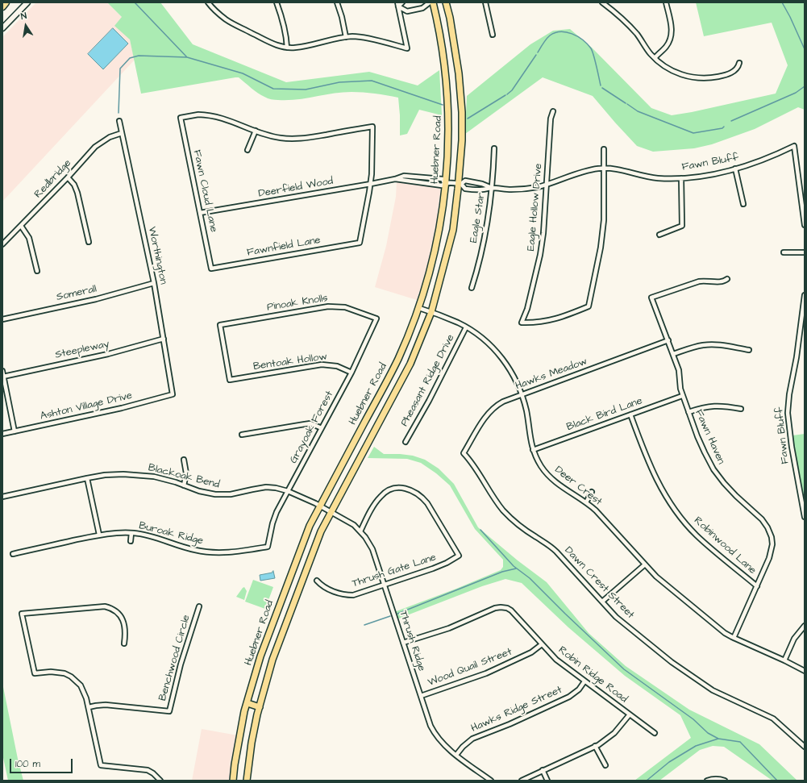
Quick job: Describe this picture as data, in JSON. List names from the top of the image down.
{
  "streets": {
    "main road": ["Huebner Road"],
    "street": [
      "Fawn Bluff",
      "Redbridge",
      "Deerfield Wood",
      "Fawn Cloud Lane",
      "Eagle Hollow Drive",
      "Eagle Star",
      "Fawnfield Lane",
      "Worthington",
      "Somerall",
      "Pinoak Knolls",
      "Steepleway",
      "Bentoak Hollow",
      "Hawks Meadow",
      "Pheasant Ridge Drive",
      "Ashton Village Drive",
      "Black Bird Lane",
      "Grayoak Forest",
      "Fawn Haven",
      "Blackoak Bend",
      "Deer Crest",
      "Buroak Ridge",
      "Robinwood Lane",
      "Thrush Gate Lane",
      "Dawn Crest Street",
      "Thrush Ridge",
      "Benchwood Circle",
      "Wood Quail Street",
      "Robin Ridge Road",
      "Hawks Ridge Street"
    ]
  },
  "crossings": [
    ["Huebner Road", "Fawn Bluff"],
    ["Huebner Road", "Deerfield Wood"],
    ["Huebner Road", "Blackoak Bend"],
    ["Huebner Road", "Deer Crest"],
    ["Huebner Road", "Thrush Ridge"],
    ["Fawn Bluff", "Eagle Hollow Drive"],
    ["Fawn Bluff", "Eagle Star"],
    ["Redbridge", "Worthington"],
    ["Deerfield Wood", "Fawn Cloud Lane"],
    ["Deerfield Wood", "Fawnfield Lane"],
    ["Fawn Cloud Lane", "Fawnfield Lane"],
    ["Worthington", "Somerall"],
    ["Worthington", "Steepleway"],
    ["Worthington", "Ashton Village Drive"],
    ["Pinoak Knolls", "Bentoak Hollow"],
    ["Pinoak Knolls", "Grayoak Forest"],
    ["Bentoak Hollow", "Grayoak Forest"],
    ["Hawks Meadow", "Fawn Haven"],
    ["Hawks Meadow", "Deer Crest"],
    ["Hawks Meadow", "Dawn Crest Street"],
    ["Pheasant Ridge Drive", "Deer Crest"],
    ["Black Bird Lane", "Fawn Haven"],
    ["Black Bird Lane", "Deer Crest"],
    ["Black Bird Lane", "Robinwood Lane"],
    ["Grayoak Forest", "Blackoak Bend"],
    ["Grayoak Forest", "Buroak Ridge"],
    ["Fawn Haven", "Deer Crest"],
    ["Fawn Haven", "Robinwood Lane"],
    ["Blackoak Bend", "Thrush Ridge"],
    ["Thrush Gate Lane", "Thrush Ridge"],
    ["Thrush Ridge", "Wood Quail Street"],
    ["Thrush Ridge", "Robin Ridge Road"],
    ["Thrush Ridge", "Hawks Ridge Street"],
    ["Wood Quail Street", "Robin Ridge Road"],
    ["Robin Ridge Road", "Hawks Ridge Street"]
  ],
  "scale_bar": "100 m",
  "north": "top"
}
